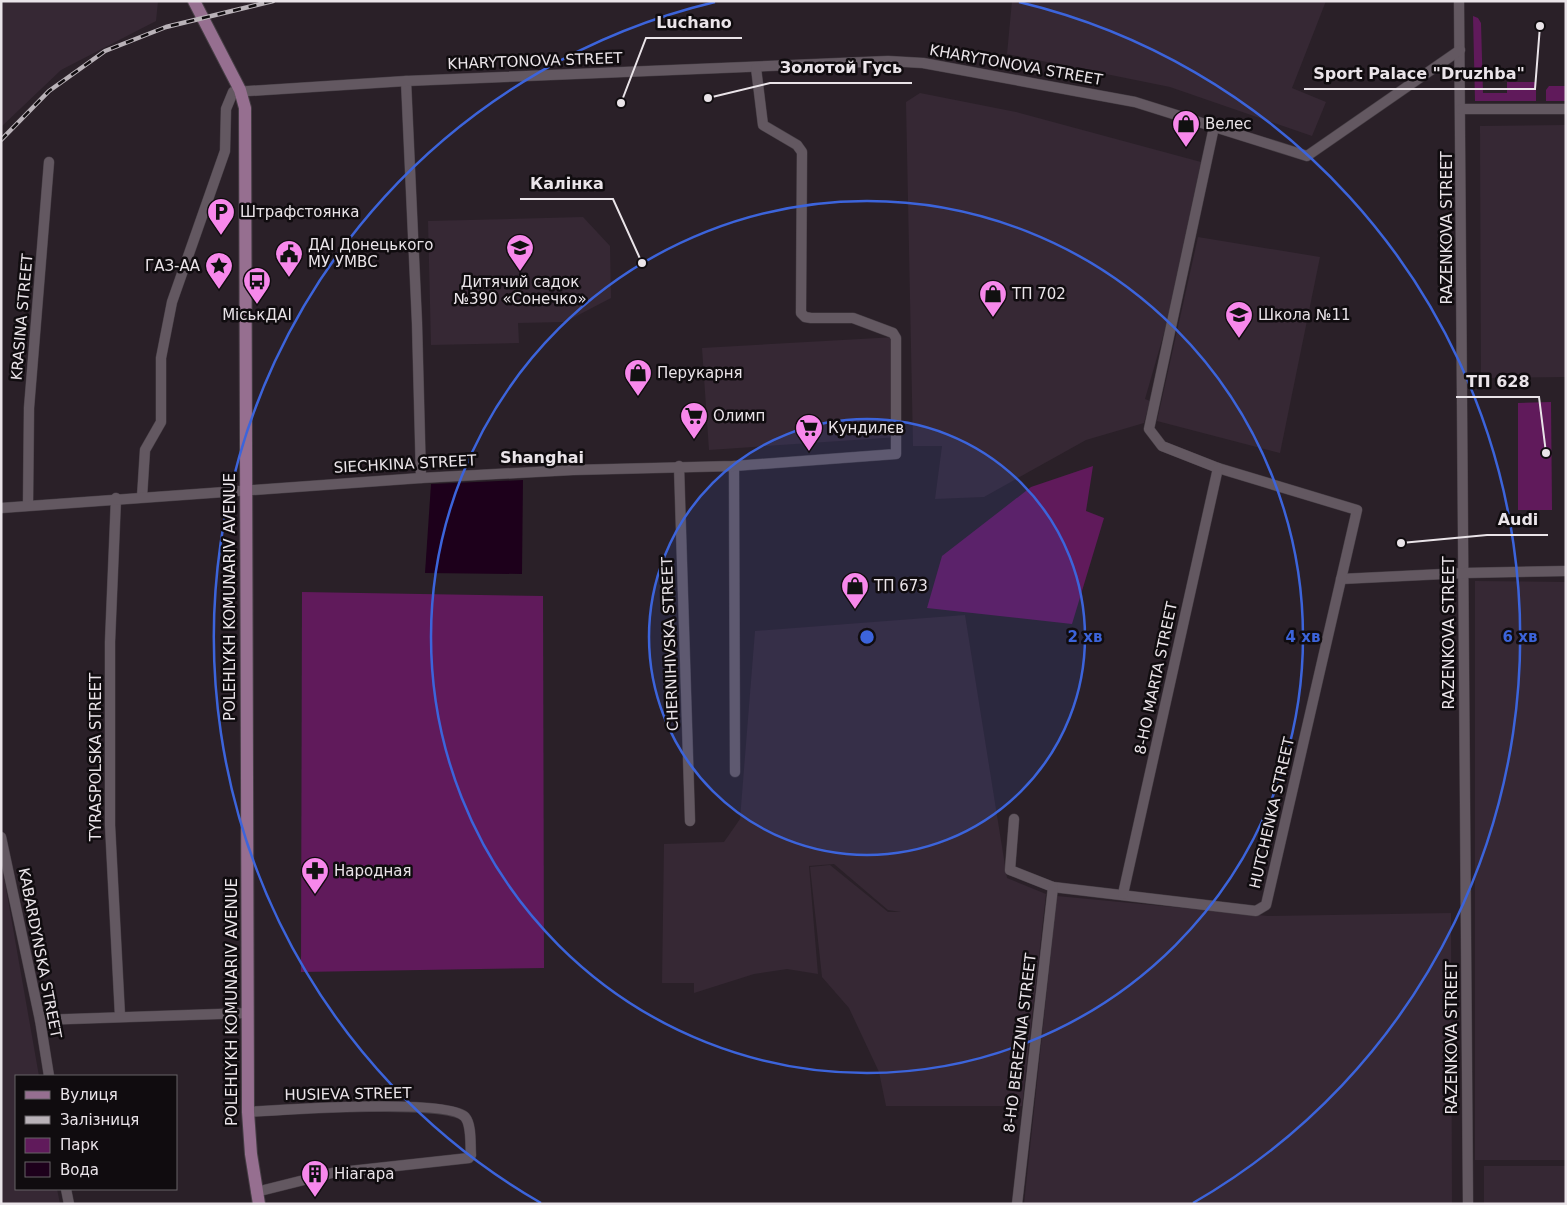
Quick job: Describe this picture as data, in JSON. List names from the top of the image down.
{
  "streets": {
    "main road": ["POLEHLYKH KOMUNARIV AVENUE"],
    "street": [
      "KHARYTONOVA STREET",
      "RAZENKOVA STREET",
      "KRASINA STREET",
      "SIECHKINA STREET",
      "CHERNIHIVSKA STREET",
      "8-HO MARTA STREET",
      "TYRASPOLSKA STREET",
      "HUTCHENKA STREET",
      "KABARDYNSKA STREET",
      "8-HO BEREZNIA STREET",
      "HUSIEVA STREET"
    ]
  },
  "crossings": [
    ["KHARYTONOVA STREET", "RAZENKOVA STREET"],
    ["KHARYTONOVA STREET", "SIECHKINA STREET"],
    ["KHARYTONOVA STREET", "POLEHLYKH KOMUNARIV AVENUE"],
    ["KRASINA STREET", "SIECHKINA STREET"],
    ["SIECHKINA STREET", "POLEHLYKH KOMUNARIV AVENUE"],
    ["SIECHKINA STREET", "CHERNIHIVSKA STREET"],
    ["SIECHKINA STREET", "TYRASPOLSKA STREET"],
    ["POLEHLYKH KOMUNARIV AVENUE", "HUSIEVA STREET"],
    ["8-HO MARTA STREET", "HUTCHENKA STREET"],
    ["HUTCHENKA STREET", "8-HO BEREZNIA STREET"]
  ],
  "districts": ["Shanghai"],
  "places": {
    "other": [
      "Sport Palace \"Druzhba\"",
      "Золотой Гусь",
      "Luchano",
      "Калінка",
      "ТП 628",
      "Audi"
    ],
    "shop": [
      "Велес",
      "ТП 702",
      "Перукарня",
      "ТП 673"
    ],
    "parking": ["Штрафстоянка"],
    "school or university": ["Дитячий садок №390 «Сонечко»", "Школа №11"],
    "public building": ["ДАІ Донецького МУ УМВС"],
    "place": ["ГАЗ-АА"],
    "bus stop": ["МіськДАІ"],
    "supermarket": ["Олимп", "Кундилєв"],
    "pharmacy": ["Народная"],
    "building": ["Ніагара"]
  },
  "legend": [
    "Вулиця",
    "Залізниця",
    "Парк",
    "Вода"
  ],
  "rings": ["2 хв", "4 хв", "6 хв"]
}
